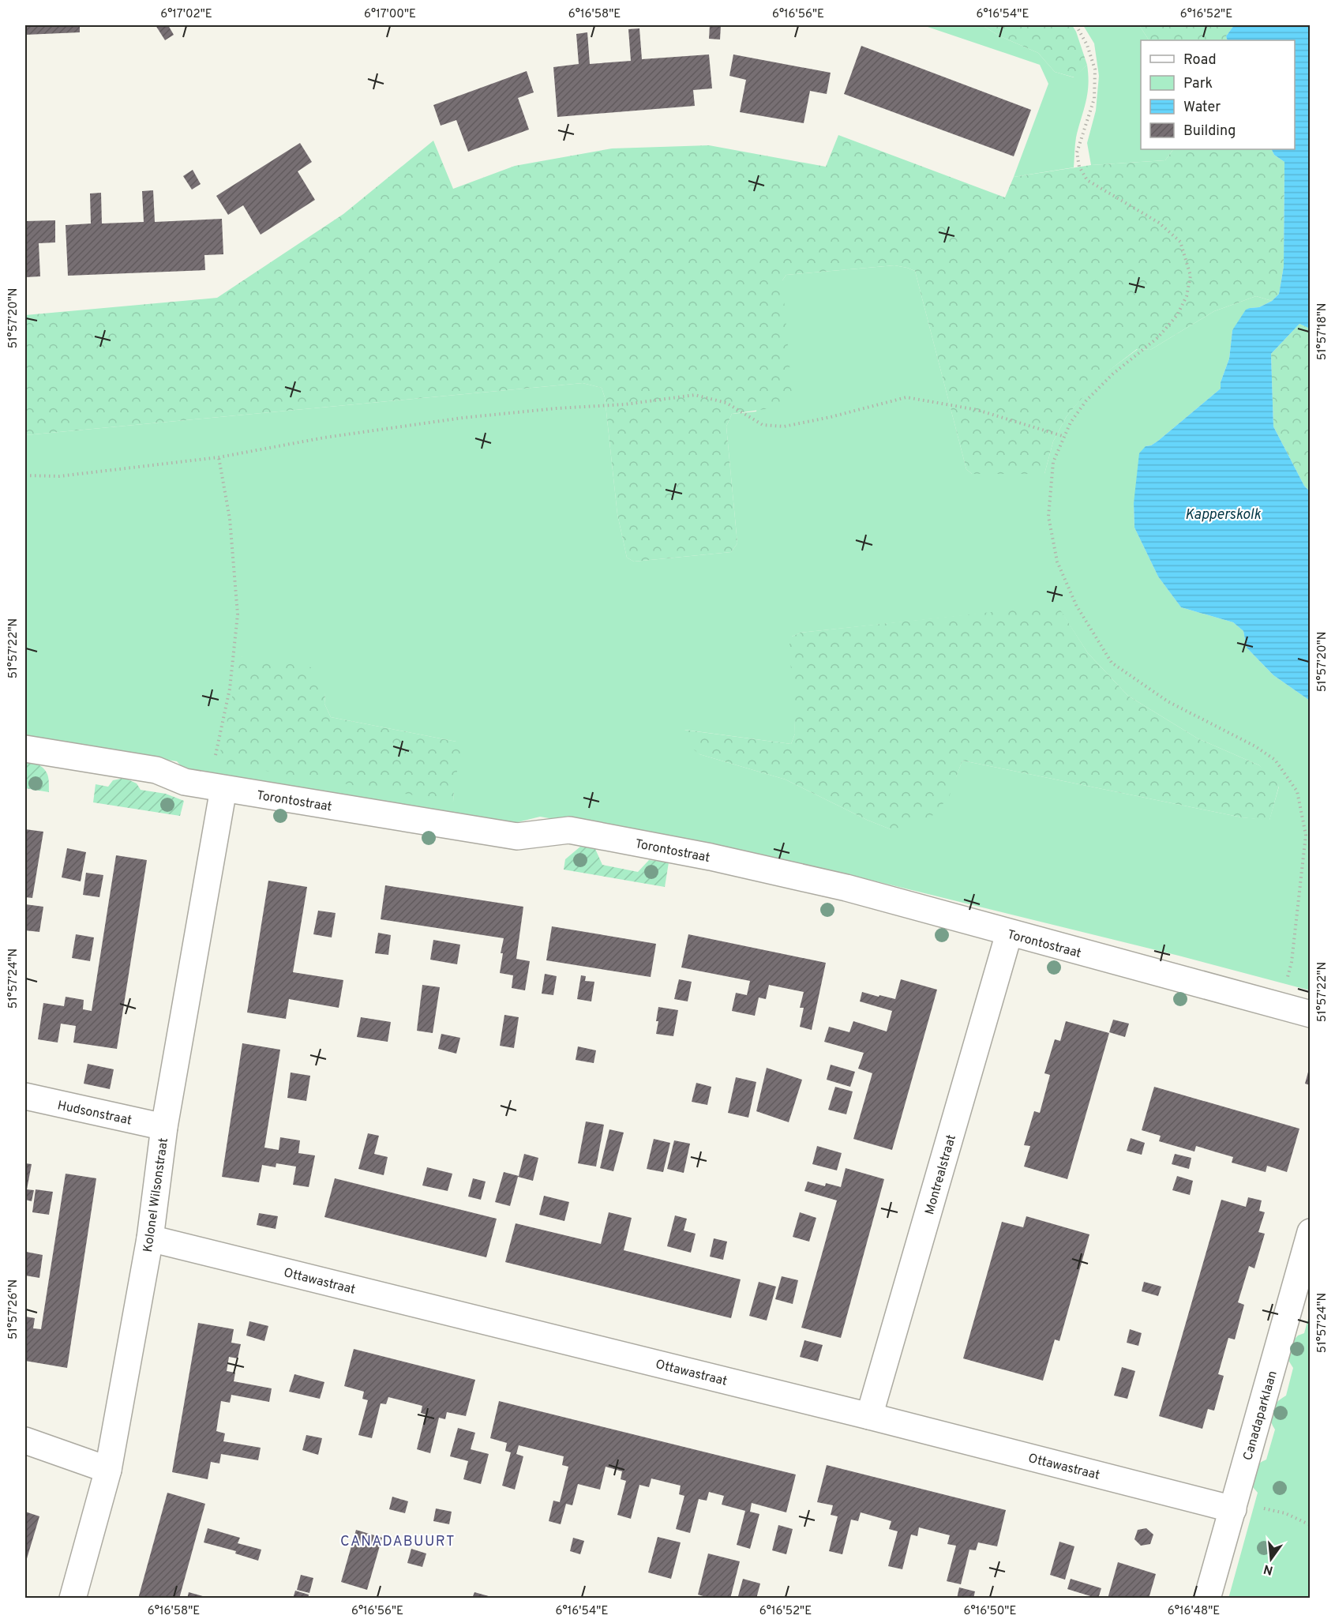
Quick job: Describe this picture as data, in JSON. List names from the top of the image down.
{
  "streets": {
    "street": [
      "Torontostraat",
      "Hudsonstraat",
      "Montrealstraat",
      "Kolonel Wilsonstraat",
      "Ottawastraat",
      "Canadaparklaan"
    ]
  },
  "crossings": [
    ["Torontostraat", "Montrealstraat"],
    ["Torontostraat", "Kolonel Wilsonstraat"],
    ["Hudsonstraat", "Kolonel Wilsonstraat"],
    ["Montrealstraat", "Ottawastraat"],
    ["Kolonel Wilsonstraat", "Ottawastraat"],
    ["Ottawastraat", "Canadaparklaan"]
  ],
  "districts": ["CANADABUURT"],
  "water": ["Kapperskolk"],
  "legend": [
    "Road",
    "Park",
    "Water",
    "Building"
  ],
  "north": "bottom",
  "coordinates": [
    "6°17'02\"E",
    "6°17'00\"E",
    "6°16'58\"E",
    "6°16'56\"E",
    "6°16'54\"E",
    "6°16'52\"E",
    "51°57'20\"N",
    "51°57'18\"N",
    "51°57'22\"N",
    "51°57'24\"N",
    "51°57'26\"N",
    "6°16'50\"E",
    "6°16'48\"E"
  ]
}
